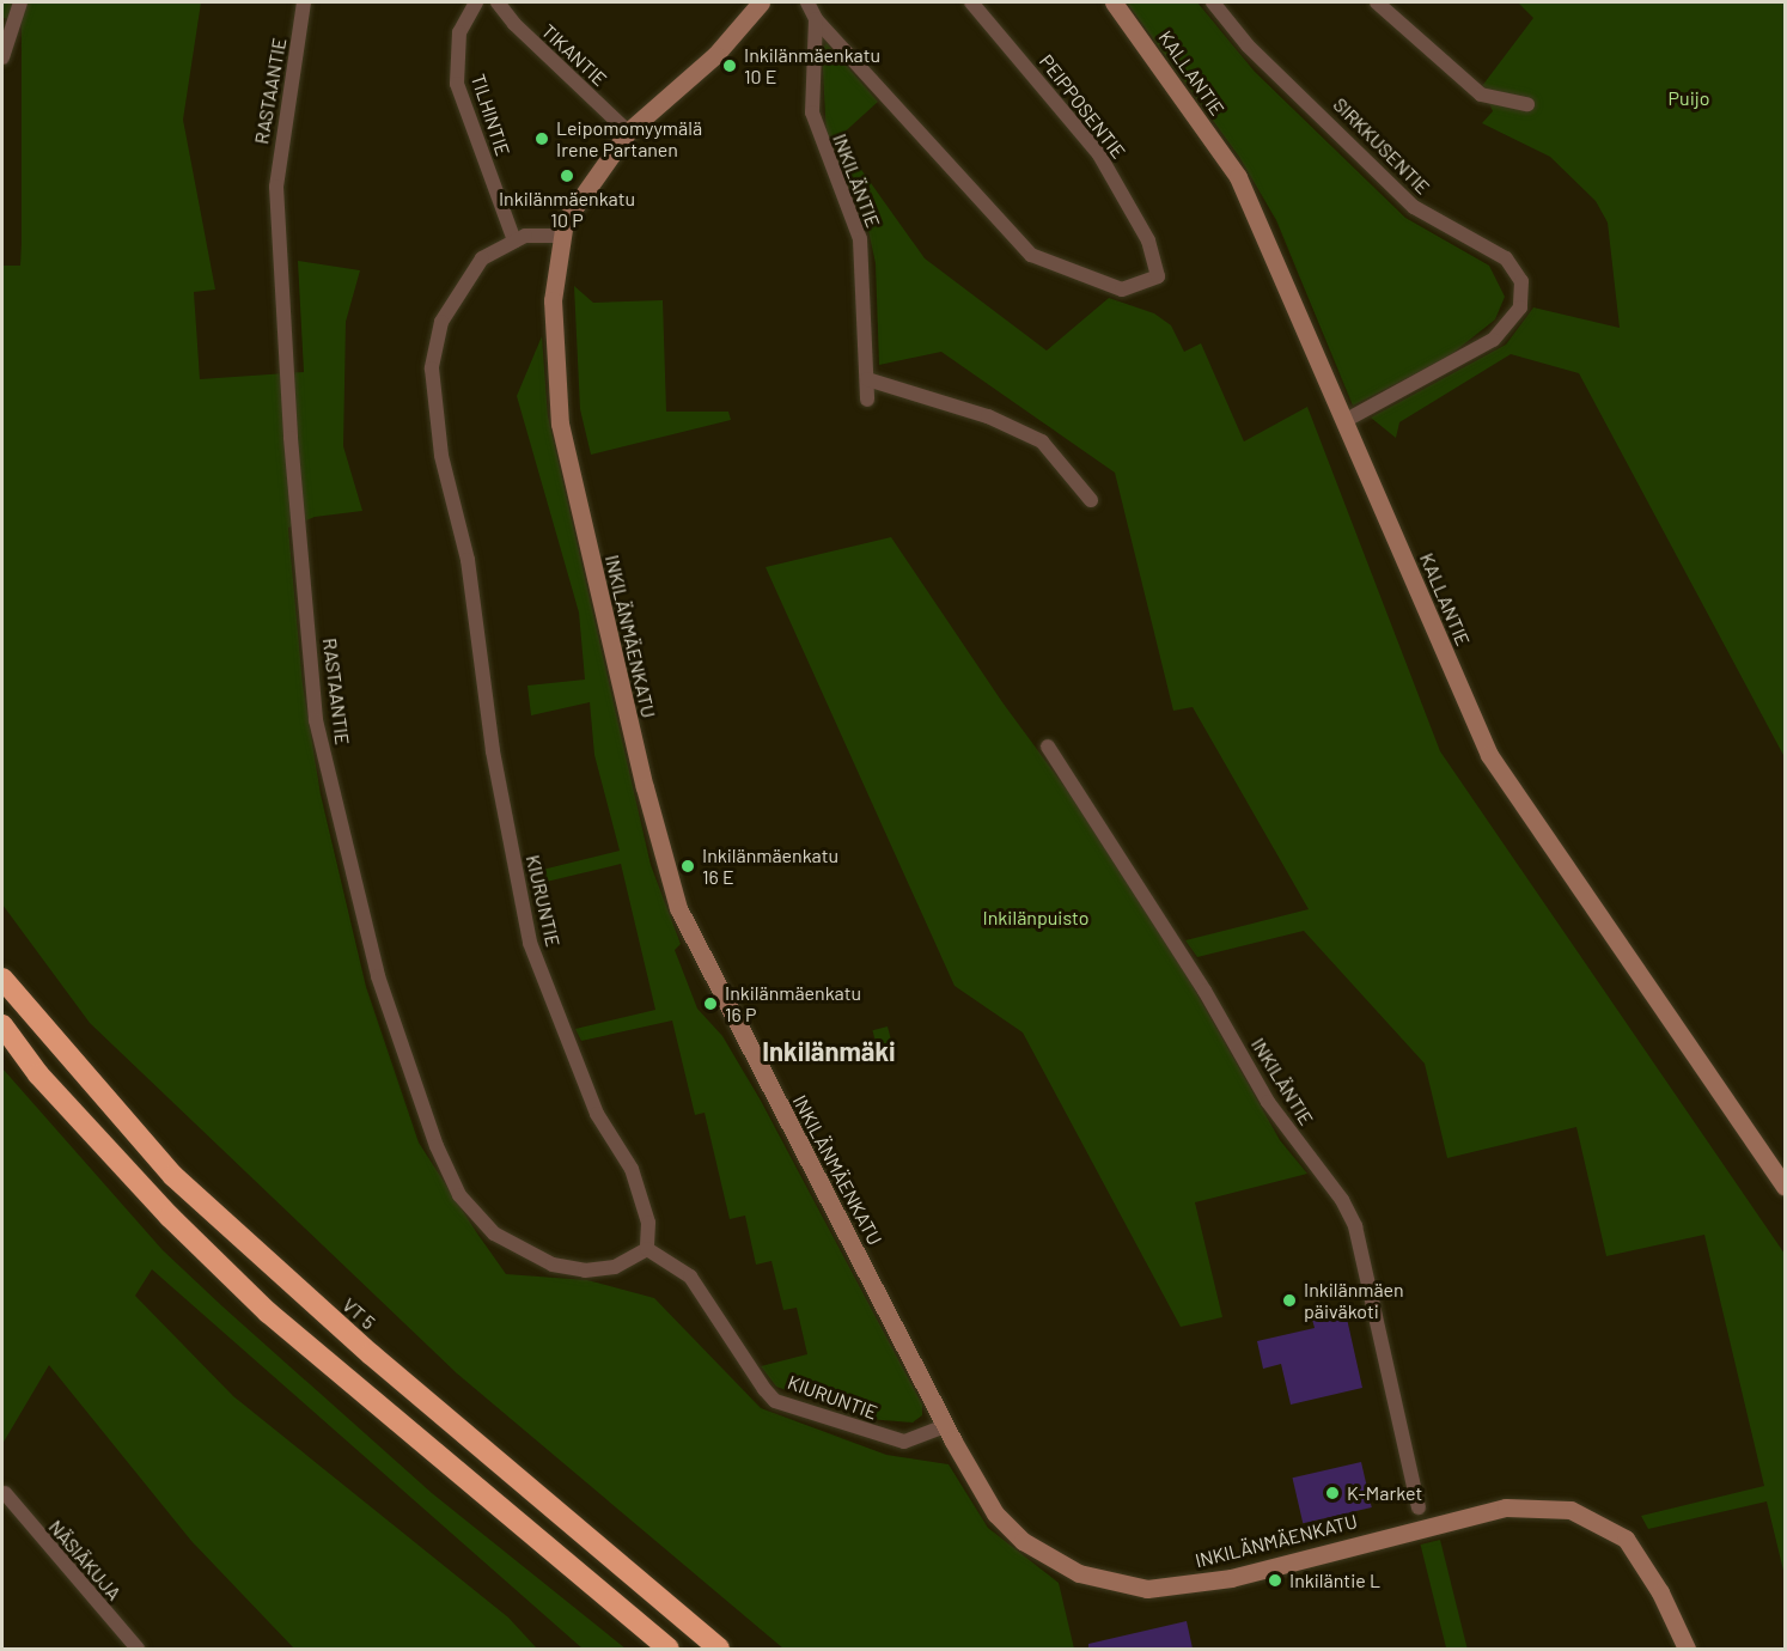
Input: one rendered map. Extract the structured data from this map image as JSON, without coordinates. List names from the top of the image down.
{
  "streets": {
    "highway": ["VT 5"],
    "street": [
      "TIKANTIE",
      "KALLANTIE",
      "RASTAANTIE",
      "PEIPPOSENTIE",
      "TILHINTIE",
      "SIRKKUSENTIE",
      "INKILÄNTIE",
      "INKILÄNMÄENKATU",
      "KIURUNTIE",
      "NÄSIÄKUJA"
    ]
  },
  "crossings": [
    ["TIKANTIE", "INKILÄNMÄENKATU"],
    ["KALLANTIE", "SIRKKUSENTIE"],
    ["RASTAANTIE", "KIURUNTIE"],
    ["PEIPPOSENTIE", "INKILÄNTIE"],
    ["TILHINTIE", "KIURUNTIE"],
    ["INKILÄNMÄENKATU", "KIURUNTIE"]
  ],
  "districts": ["Inkilänmäki"],
  "parks": ["Puijo", "Inkilänpuisto"],
  "places": [
    "Inkilänmäenkatu 10 E",
    "Leipomomyymälä Irene Partanen",
    "Inkilänmäenkatu 10 P",
    "Inkilänmäenkatu 16 E",
    "Inkilänmäenkatu 16 P",
    "Inkilänmäen päiväkoti",
    "K-Market",
    "Inkiläntie L"
  ]
}
